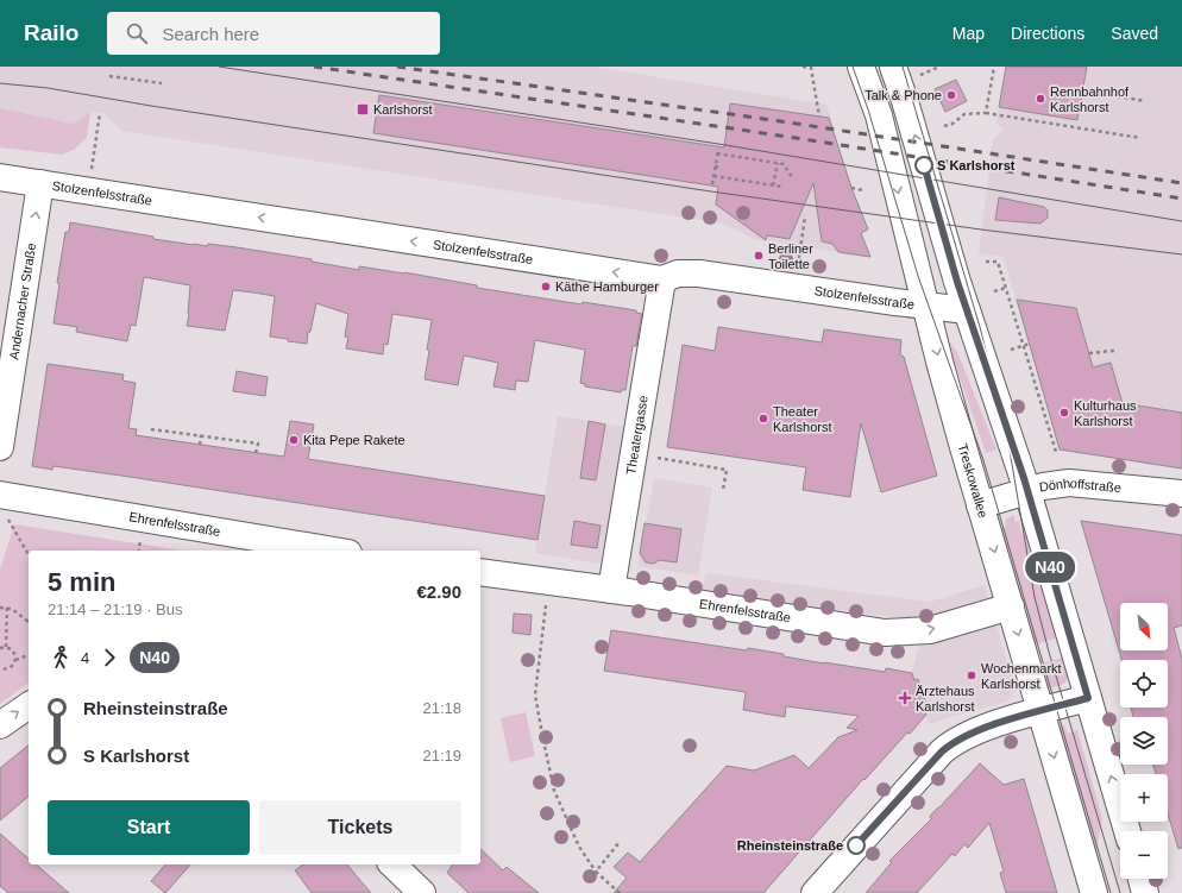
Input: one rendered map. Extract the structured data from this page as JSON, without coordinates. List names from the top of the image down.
{
  "streets": {
    "street": [
      "Stolzenfelsstraße",
      "Andernacher Straße",
      "Theatergasse",
      "Treskowallee",
      "Dönhoffstraße",
      "Ehrenfelsstraße"
    ]
  },
  "crossings": [
    ["Stolzenfelsstraße", "Andernacher Straße"],
    ["Stolzenfelsstraße", "Theatergasse"],
    ["Stolzenfelsstraße", "Treskowallee"],
    ["Theatergasse", "Ehrenfelsstraße"],
    ["Treskowallee", "Dönhoffstraße"],
    ["Treskowallee", "Ehrenfelsstraße"]
  ],
  "one_way": ["Stolzenfelsstraße", "Andernacher Straße", "Ehrenfelsstraße"],
  "places": {
    "other": [
      "Talk & Phone",
      "Rennbahnhof Karlshorst",
      "S Karlshorst",
      "Berliner Toilette",
      "Käthe Hamburger",
      "Kulturhaus Karlshorst",
      "Theater Karlshorst",
      "Kita Pepe Rakete",
      "Wochenmarkt Karlshorst",
      "Rheinsteinstraße"
    ],
    "transit": ["Karlshorst"],
    "health": ["Ärztehaus Karlshorst"]
  },
  "lines": ["bus line N40"],
  "north": "bottom right",
  "page": {
    "header": "Railo",
    "search": "Search here",
    "nav": ["Map", "Directions", "Saved"],
    "on_map": "N40",
    "heading": ["5 min", "21:14 – 21:19 · Bus", "€2.90"],
    "map_buttons": ["+", "−"],
    "legs": ["4", "N40"],
    "list": [
      {
        "name": "Rheinsteinstraße",
        "value": "21:18"
      },
      {
        "name": "S Karlshorst",
        "value": "21:19"
      }
    ],
    "buttons": ["Start", "Tickets"]
  }
}
